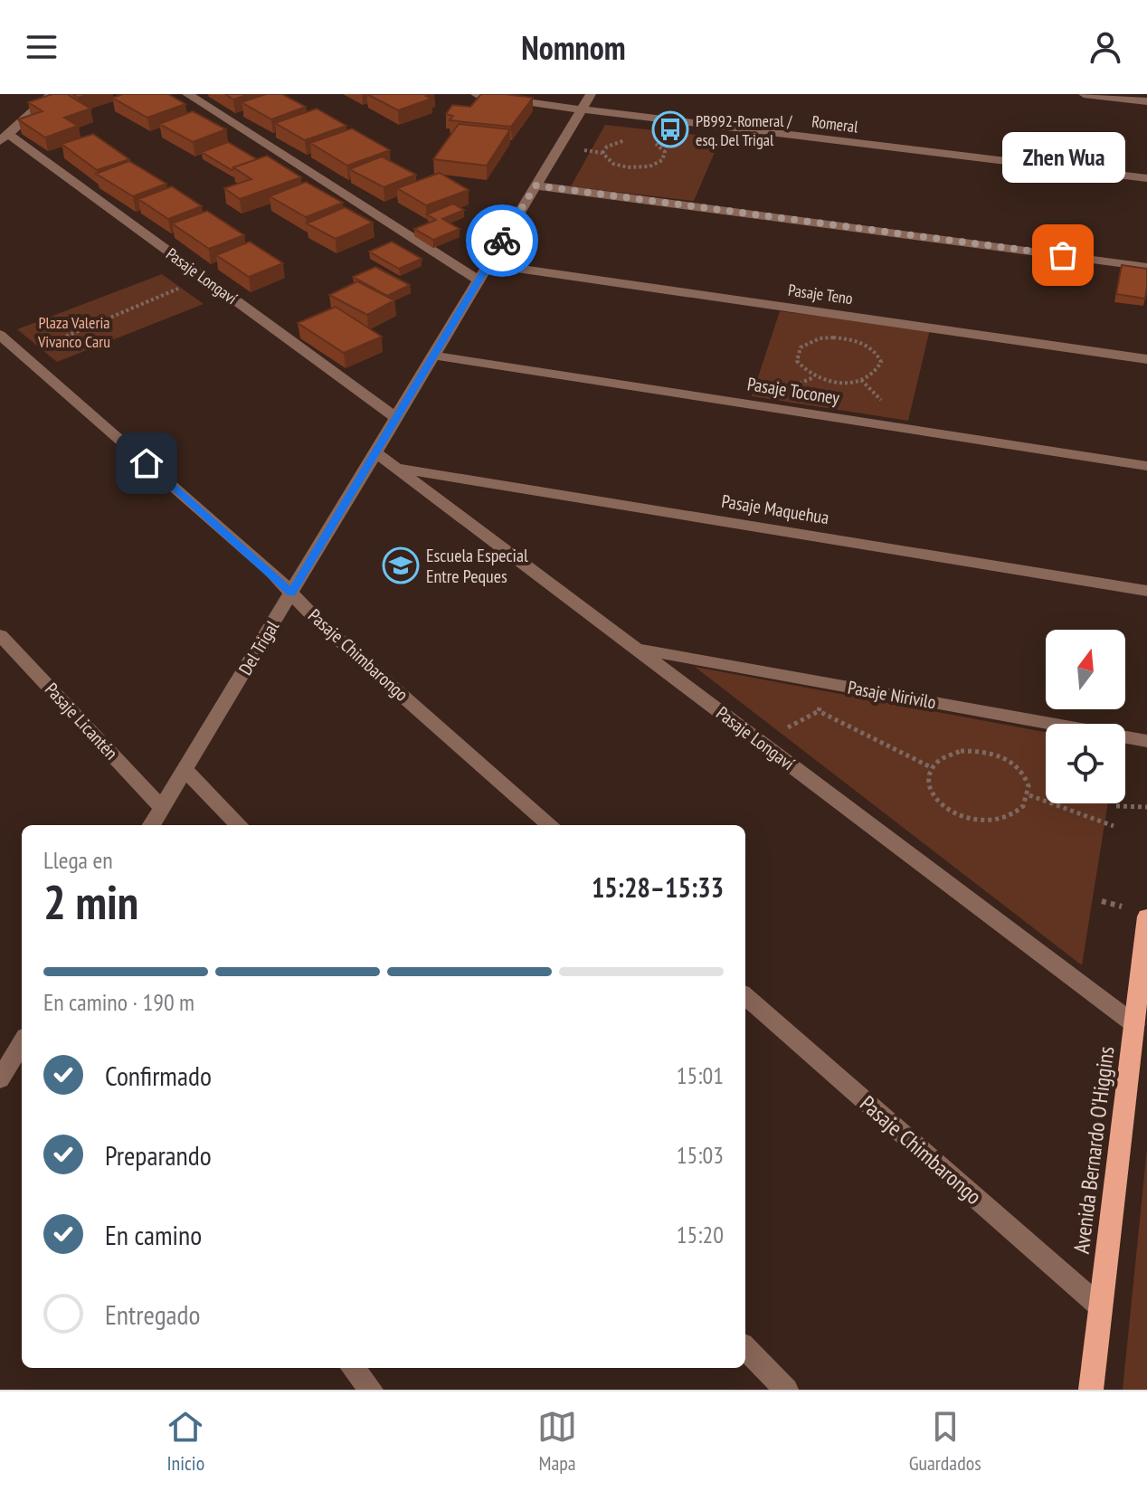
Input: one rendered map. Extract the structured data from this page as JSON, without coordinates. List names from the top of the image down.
{
  "streets": {
    "main road": ["Avenida Bernardo O'Higgins"],
    "street": [
      "Romeral",
      "Pasaje Longaví",
      "Pasaje Teno",
      "Pasaje Toconey",
      "Pasaje Maquehua",
      "Del Trigal",
      "Pasaje Chimbarongo",
      "Pasaje Nirivilo",
      "Pasaje Licantén"
    ]
  },
  "crossings": [
    ["Romeral", "Del Trigal"],
    ["Pasaje Longaví", "Pasaje Maquehua"],
    ["Pasaje Longaví", "Del Trigal"],
    ["Pasaje Longaví", "Pasaje Nirivilo"],
    ["Pasaje Longaví", "Avenida Bernardo O'Higgins"],
    ["Pasaje Teno", "Del Trigal"],
    ["Pasaje Toconey", "Del Trigal"],
    ["Del Trigal", "Pasaje Chimbarongo"],
    ["Del Trigal", "Pasaje Licantén"],
    ["Pasaje Chimbarongo", "Avenida Bernardo O'Higgins"]
  ],
  "parks": ["Plaza Valeria Vivanco Caru"],
  "places": {
    "bus stop": ["PB992-Romeral / esq. Del Trigal"],
    "other": ["Zhen Wua"],
    "school or university": ["Escuela Especial Entre Peques"]
  },
  "north": "top",
  "page": {
    "header": "Nomnom",
    "bubble": "Zhen Wua",
    "heading": ["2 min", "Llega en", "15:28–15:33"],
    "bar": "En camino · 190 m",
    "list": [
      ["Confirmado", "15:01"],
      ["Preparando", "15:03"],
      ["En camino", "15:20"],
      "Entregado"
    ],
    "tabs": ["Inicio", "Mapa", "Guardados"]
  }
}
